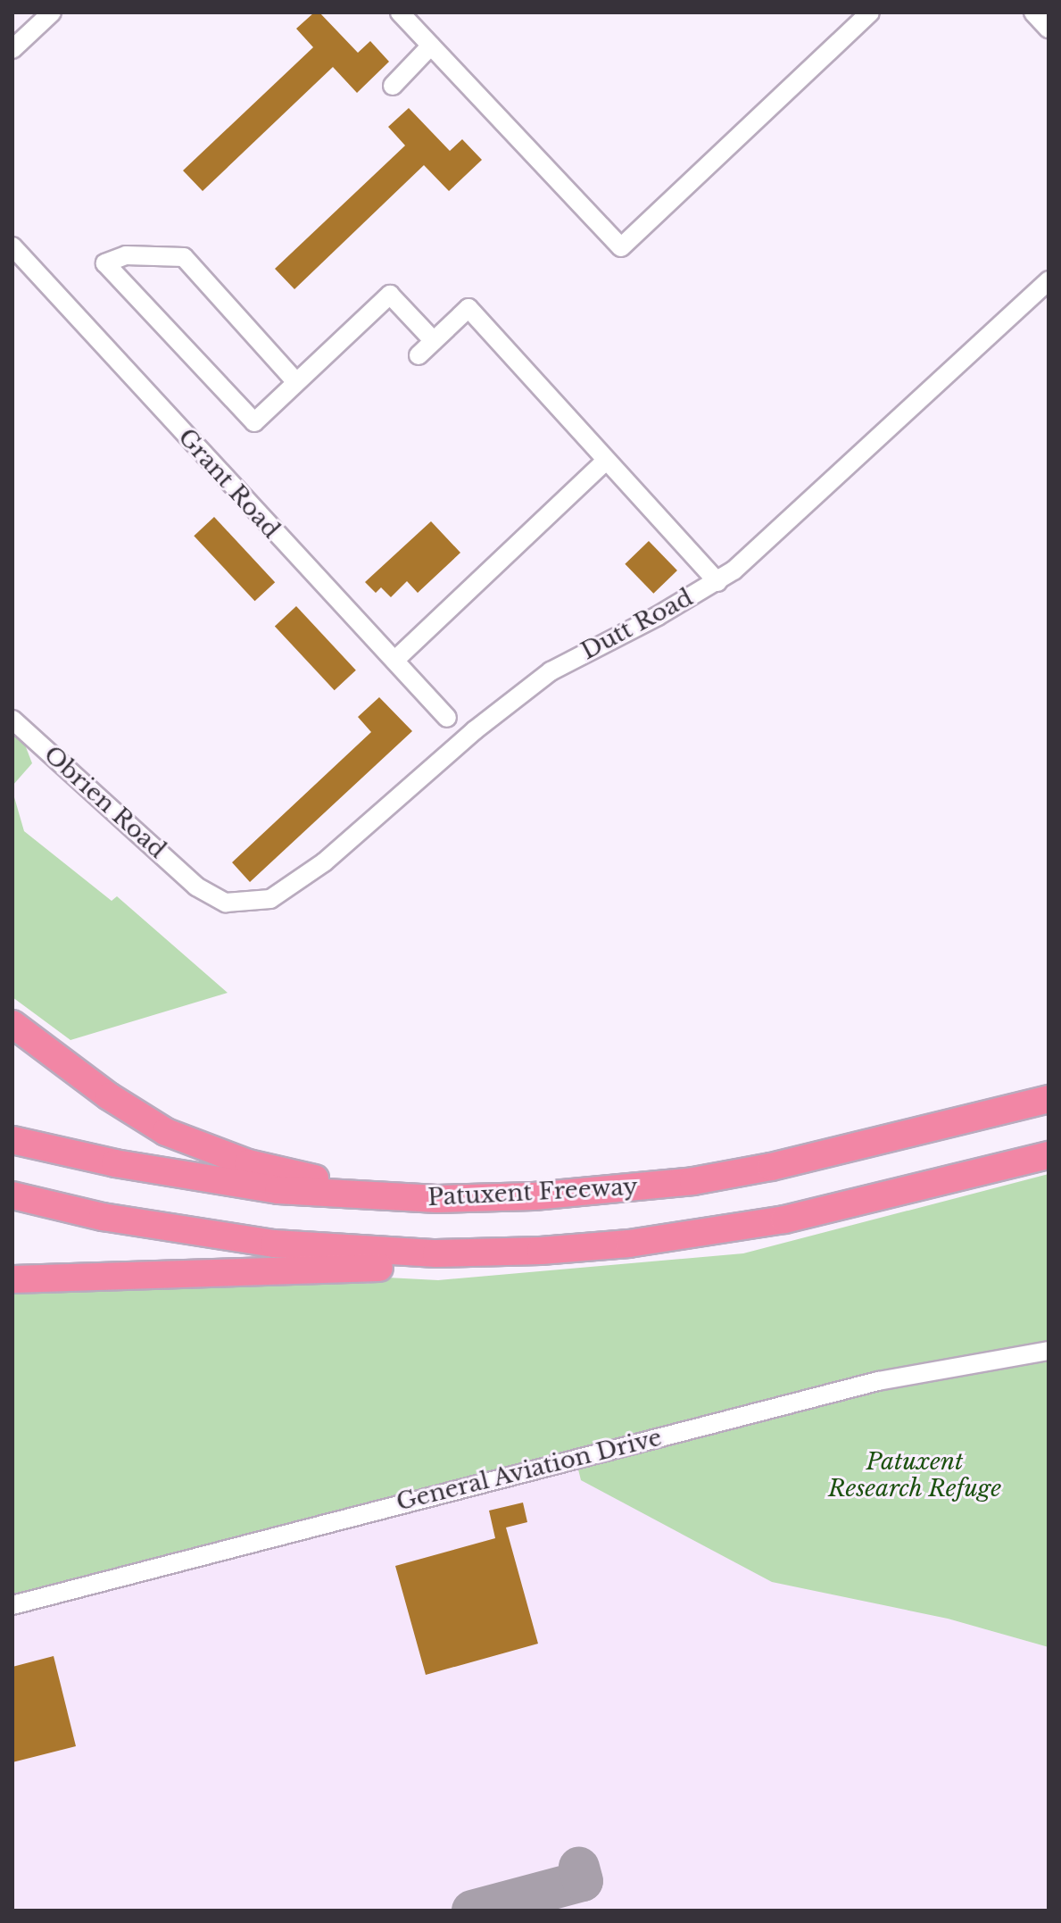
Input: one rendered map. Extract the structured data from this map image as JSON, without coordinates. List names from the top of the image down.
{
  "streets": {
    "highway": ["Patuxent Freeway"],
    "street": [
      "Grant Road",
      "Dutt Road",
      "Obrien Road",
      "General Aviation Drive"
    ]
  },
  "crossings": [
    ["Dutt Road", "Obrien Road"]
  ],
  "parks": ["Patuxent Research Refuge"]
}
